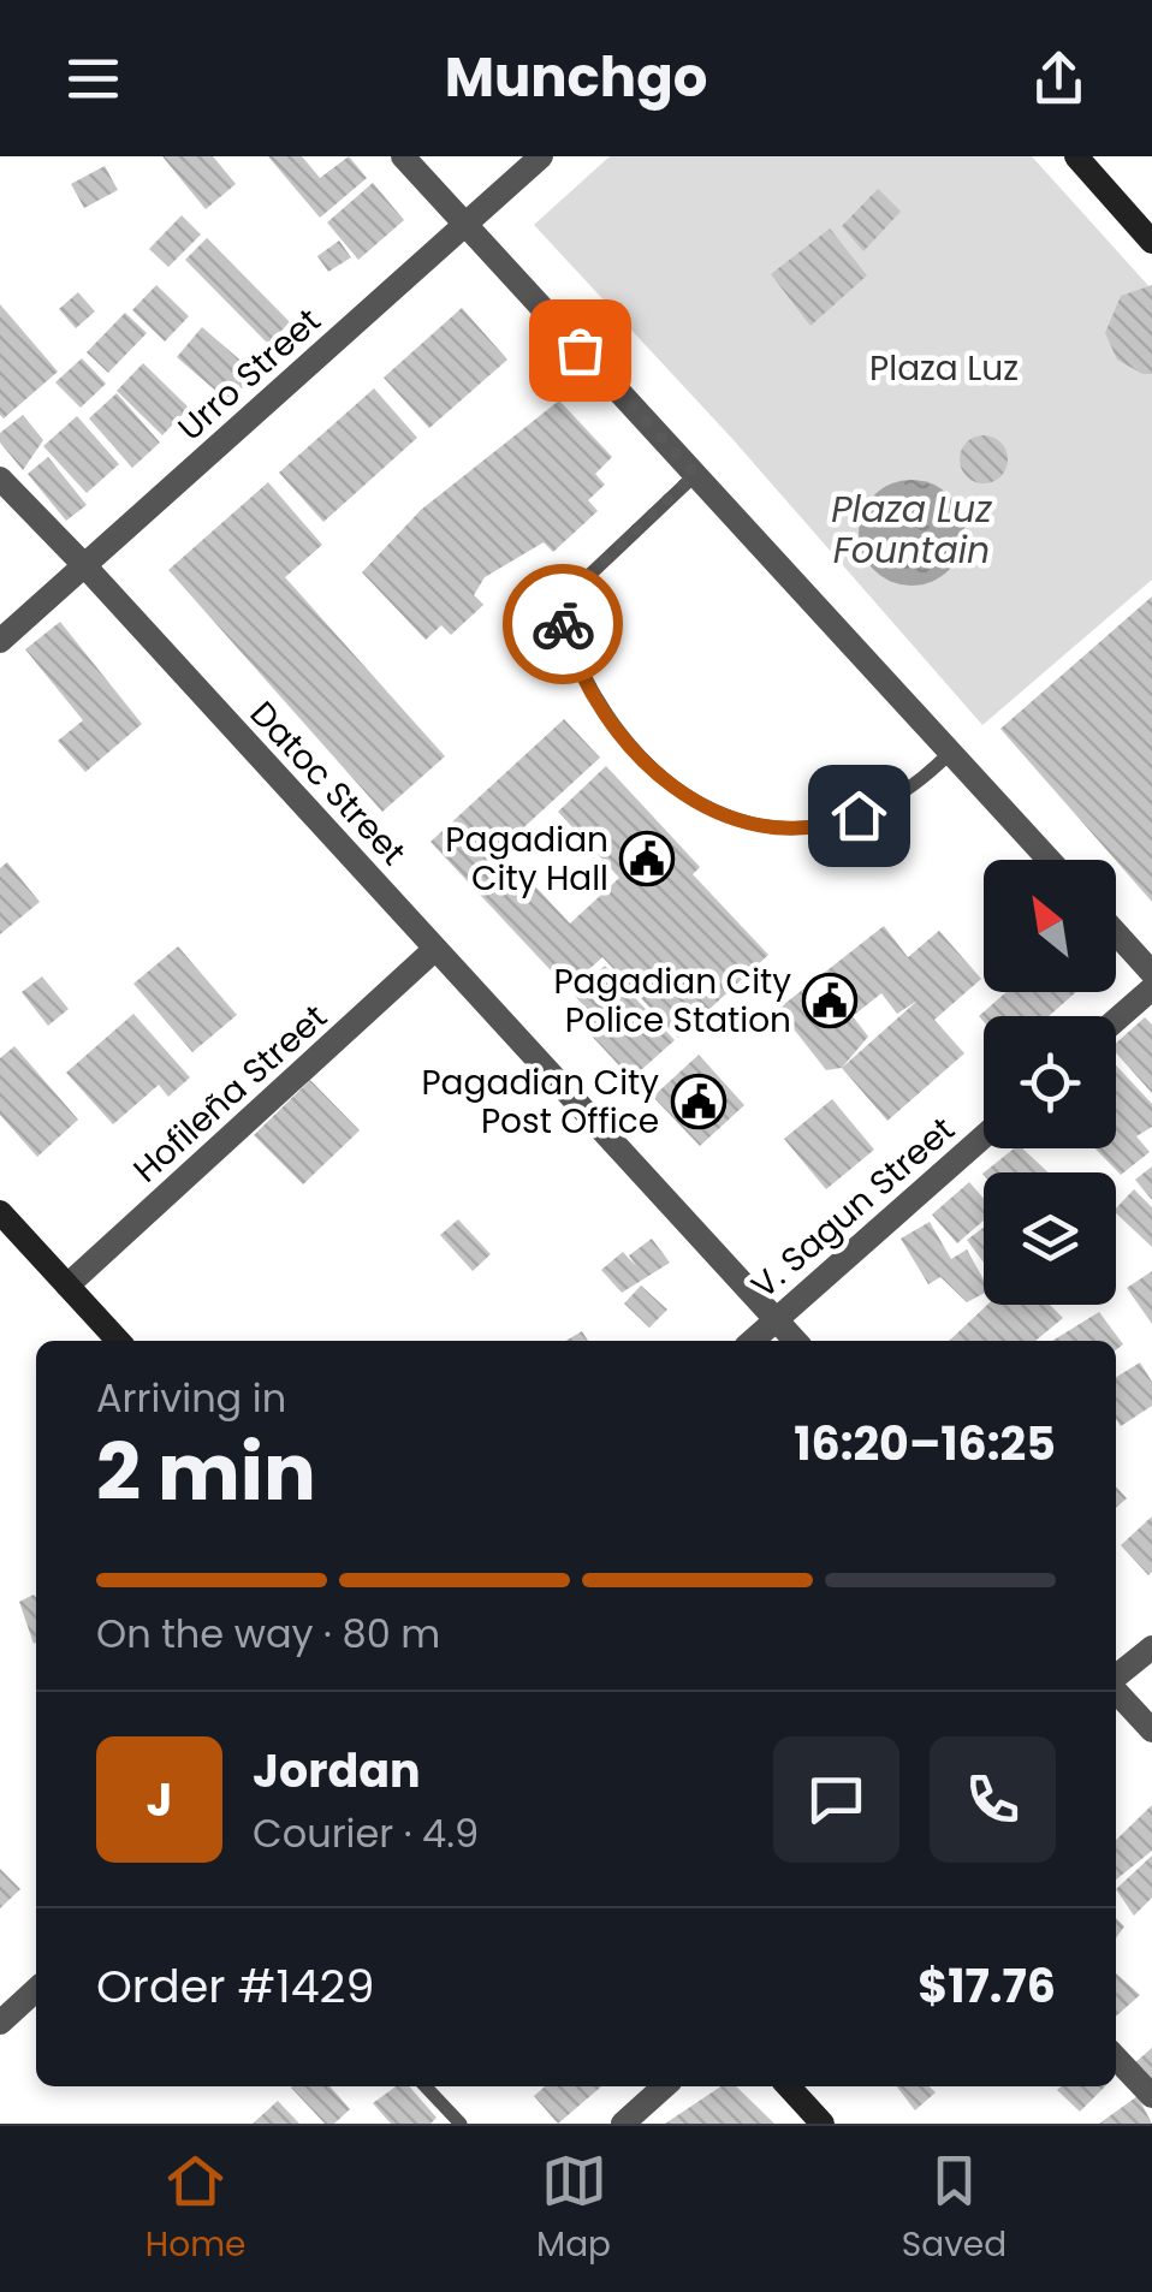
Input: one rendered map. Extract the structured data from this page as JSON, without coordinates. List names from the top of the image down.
{
  "streets": {
    "street": [
      "Urro Street",
      "Datoc Street",
      "Hofileña Street",
      "V. Sagun Street"
    ]
  },
  "crossings": [
    ["Urro Street", "Datoc Street"],
    ["Datoc Street", "Hofileña Street"],
    ["Datoc Street", "V. Sagun Street"]
  ],
  "water": ["Plaza Luz Fountain"],
  "parks": ["Plaza Luz"],
  "places": {
    "public building": ["Pagadian City Hall", "Pagadian City Police Station", "Pagadian City Post Office"]
  },
  "north": "top left",
  "page": {
    "header": "Munchgo",
    "heading": ["2 min", "Arriving in", "16:20–16:25"],
    "panel": [
      "Jordan",
      "Courier · 4.9",
      "Order #1429",
      "$17.76"
    ],
    "bar": "On the way · 80 m",
    "round": "J",
    "tabs": ["Home", "Map", "Saved"]
  }
}
